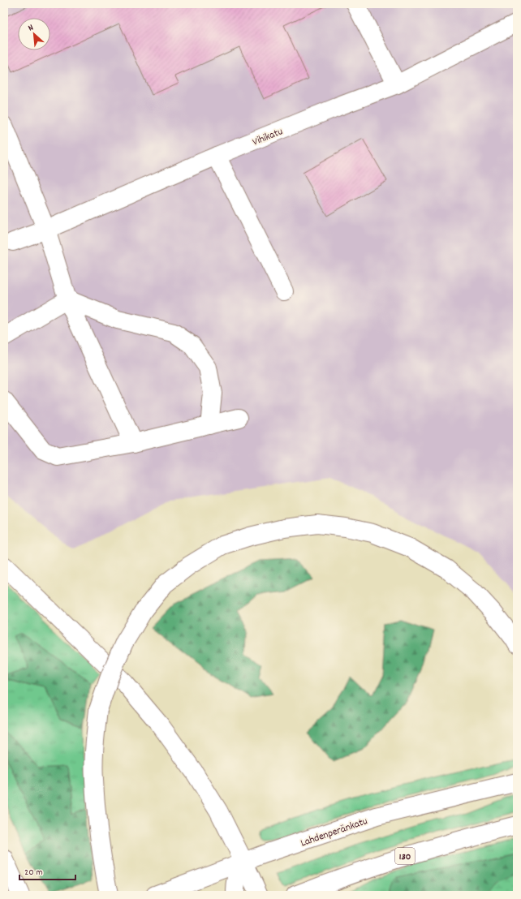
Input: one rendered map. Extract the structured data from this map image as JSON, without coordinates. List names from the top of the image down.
{
  "streets": {
    "main road": ["Vihikatu", "Lahdenperänkatu", "130"]
  },
  "scale_bar": "20 m",
  "north": "top left"
}
